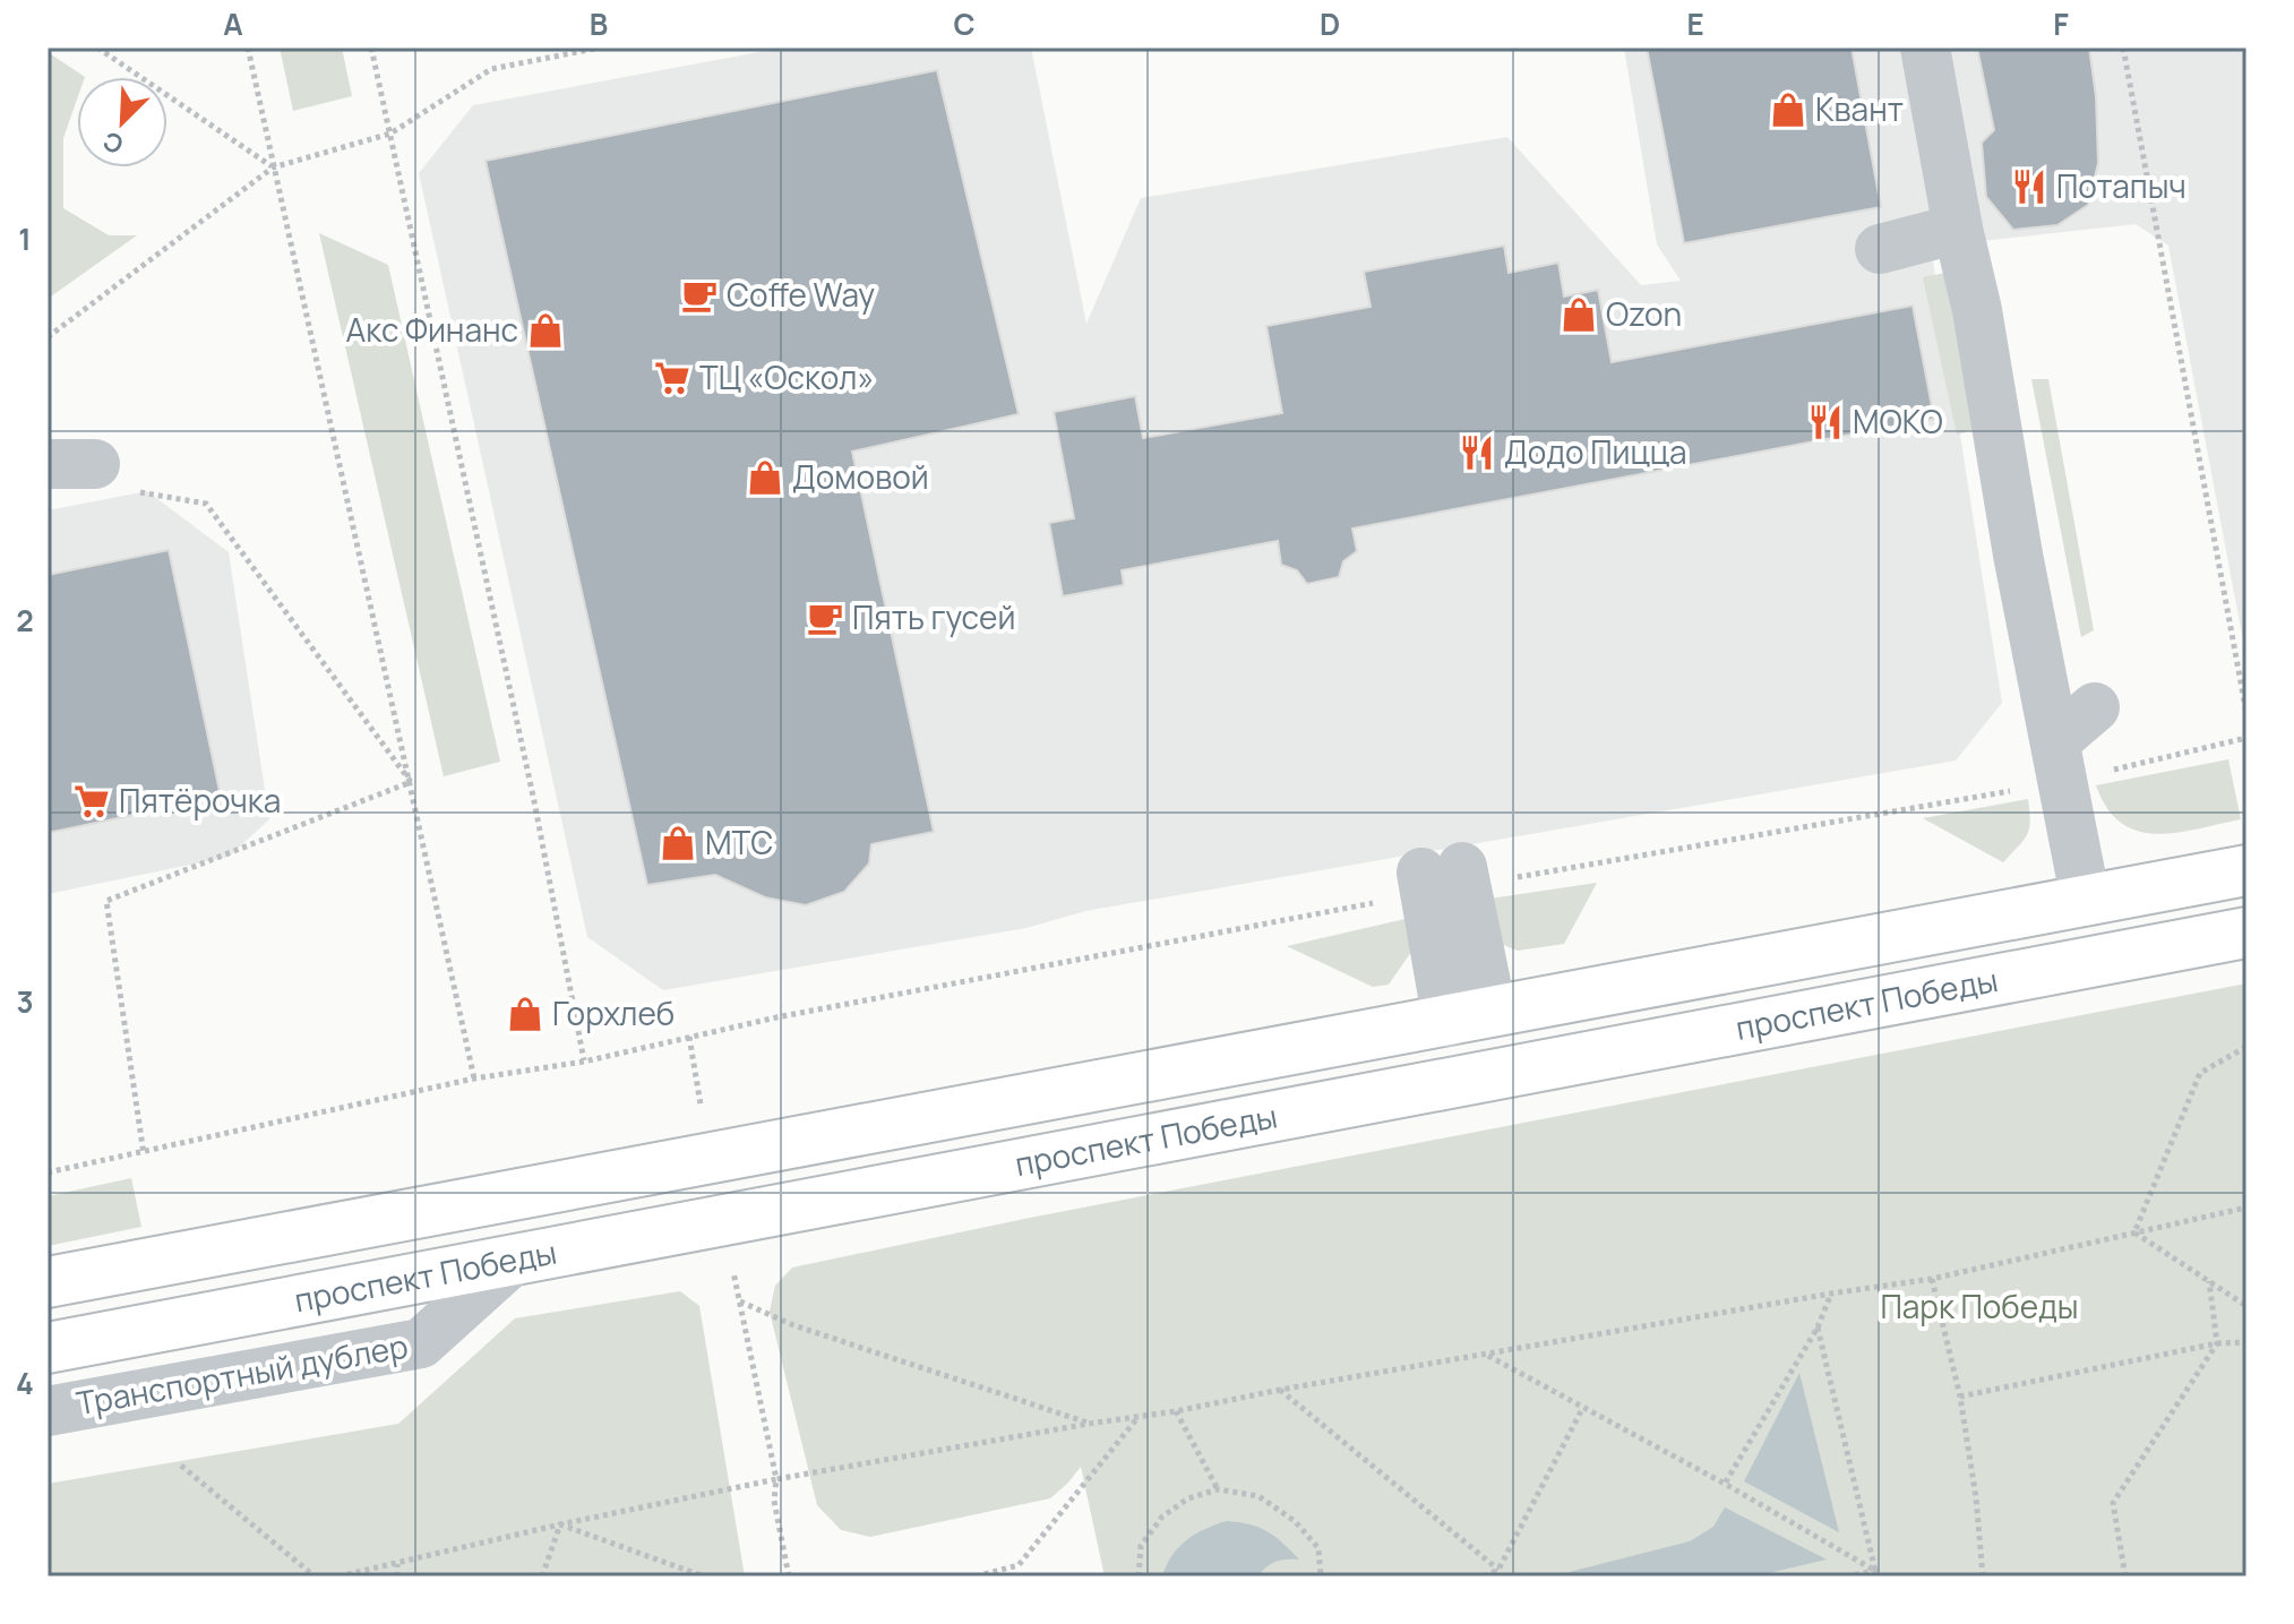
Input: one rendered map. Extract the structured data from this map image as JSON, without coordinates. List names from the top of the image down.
{
  "streets": {
    "main road": ["проспект Победы"],
    "lane": ["Транспортный дублер"]
  },
  "crossings": [
    ["проспект Победы", "Транспортный дублер"]
  ],
  "parks": ["Парк Победы"],
  "places": {
    "shop": [
      "Квант",
      "Ozon",
      "Акс Финанс",
      "Домовой",
      "МТС",
      "Горхлеб"
    ],
    "restaurant": ["Потапыч", "МОКО", "Додо Пицца"],
    "cafe": ["Coffe Way", "Пять гусей"],
    "supermarket": ["ТЦ «Оскол»", "Пятёрочка"]
  },
  "north": "bottom left",
  "grid": {
    "columns": [
      "A",
      "B",
      "C",
      "D",
      "E",
      "F"
    ],
    "rows": [
      "1",
      "2",
      "3",
      "4"
    ]
  }
}
